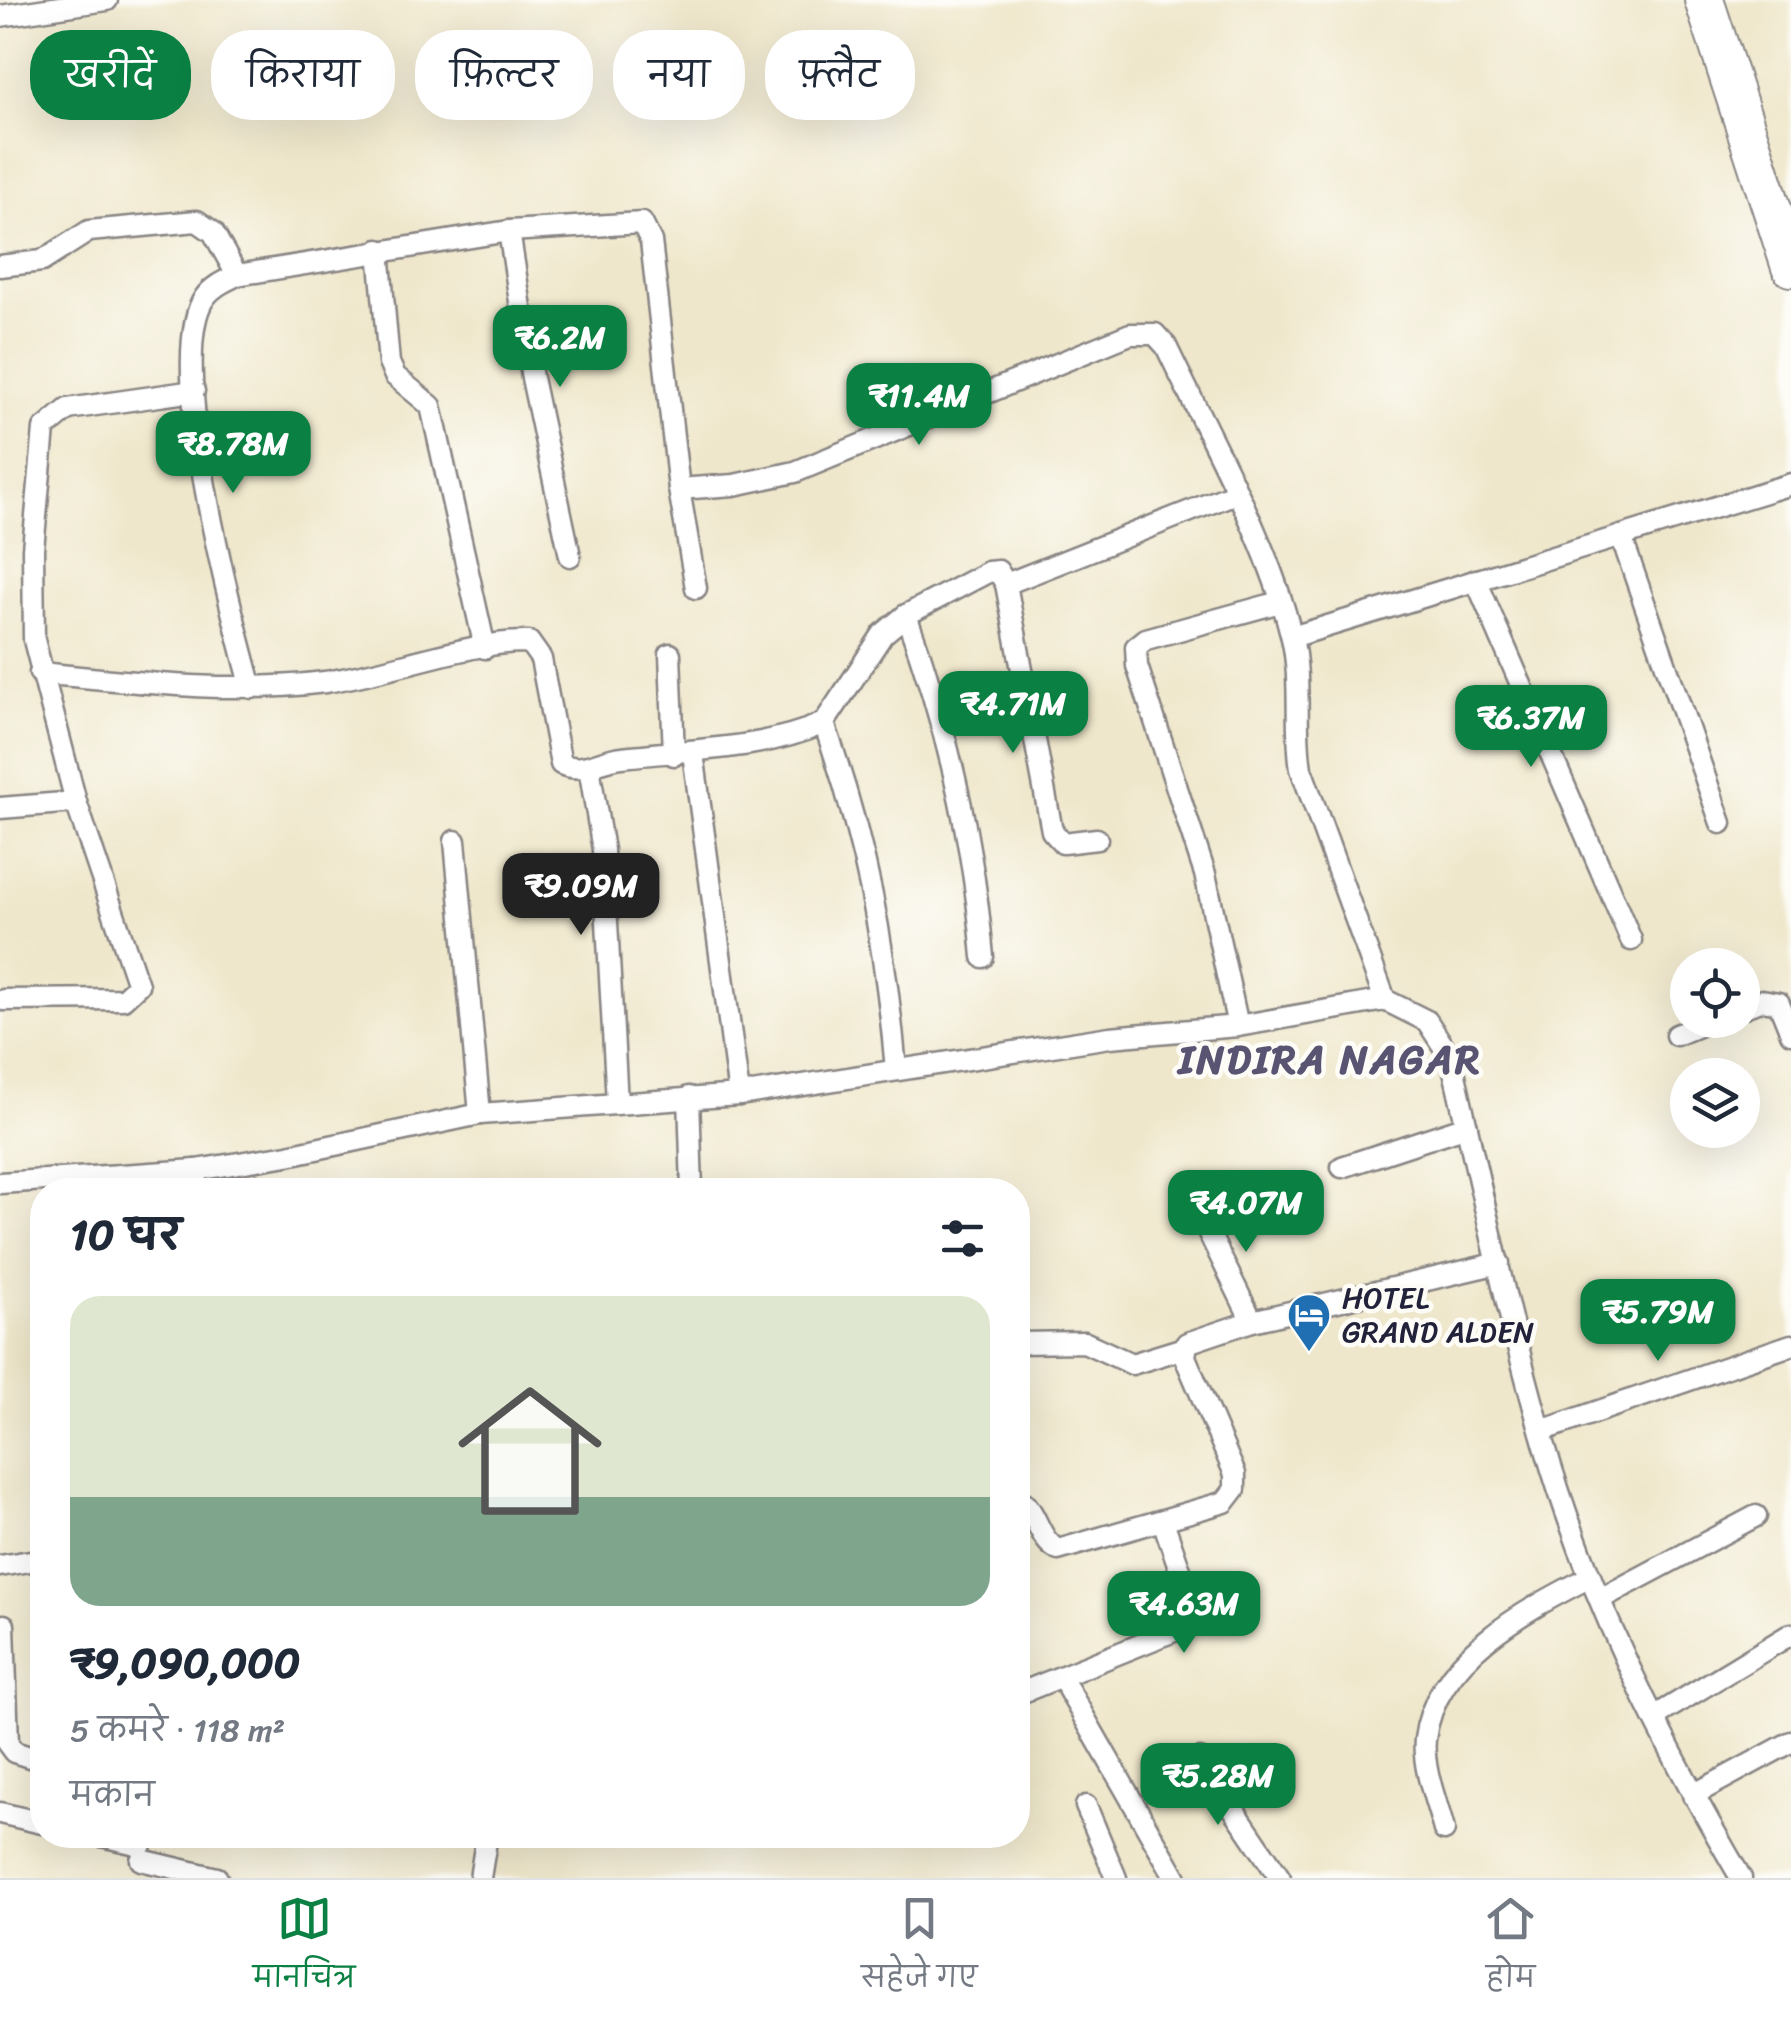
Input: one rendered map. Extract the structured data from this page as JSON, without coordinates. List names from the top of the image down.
{
  "districts": ["INDIRA NAGAR"],
  "places": {
    "hotel": ["HOTEL GRAND ALDEN"]
  },
  "page": {
    "chip": [
      "खरीदें",
      "किराया",
      "फ़िल्टर",
      "नया",
      "फ़्लैट"
    ],
    "price": [
      "₹6.2M",
      "₹11.4M",
      "₹8.78M",
      "₹4.71M",
      "₹6.37M",
      "₹9.09M",
      "₹4.07M",
      "₹5.79M",
      "₹4.63M",
      "₹5.28M"
    ],
    "heading": "10 घर",
    "list": [
      {
        "name": "₹9,090,000",
        "note": "5 कमरे · 118 m² · मकान"
      }
    ],
    "tabs": ["मानचित्र", "सहेजे गए", "होम"]
  }
}
